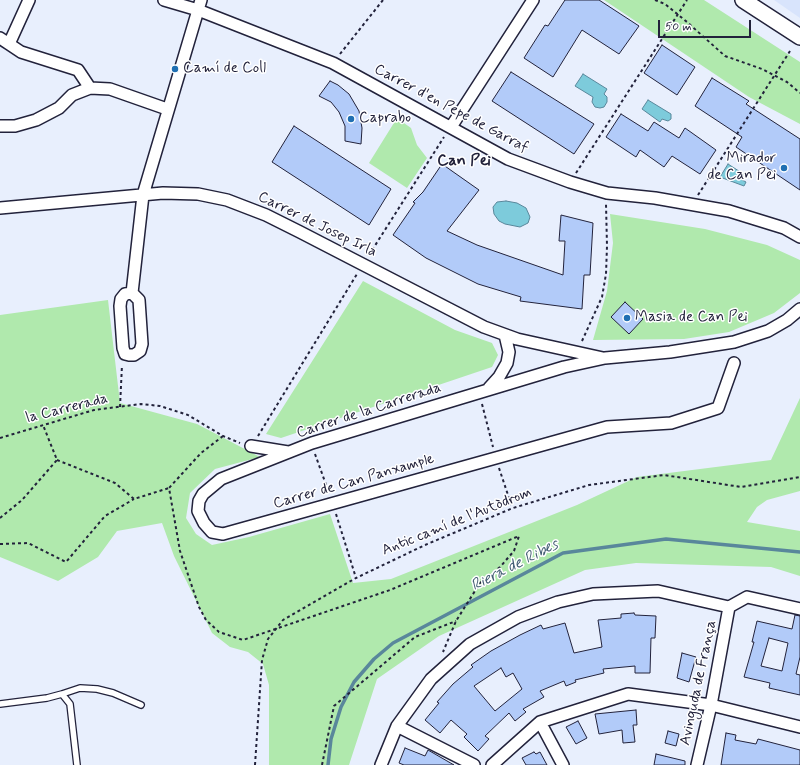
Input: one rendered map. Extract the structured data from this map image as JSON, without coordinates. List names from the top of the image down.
{
  "streets": {
    "street": [
      "Carrer d'en Pepe de Garraf",
      "Carrer de Josep Irla",
      "Carrer de la Carrerada",
      "Carrer de Can Panxample",
      "Avinguda de França"
    ],
    "path": ["la Carrerada", "Antic camí de l'Autòdrom"]
  },
  "crossings": [
    ["Carrer de Josep Irla", "Carrer de la Carrerada"],
    ["Carrer de la Carrerada", "Carrer de Can Panxample"]
  ],
  "districts": ["Can Pei"],
  "water": ["Riera de Ribes"],
  "places": [
    "Camí de Coll",
    "Caprabo",
    "Mirador de Can Pei",
    "Masia de Can Pei"
  ],
  "scale_bar": "50 m"
}
